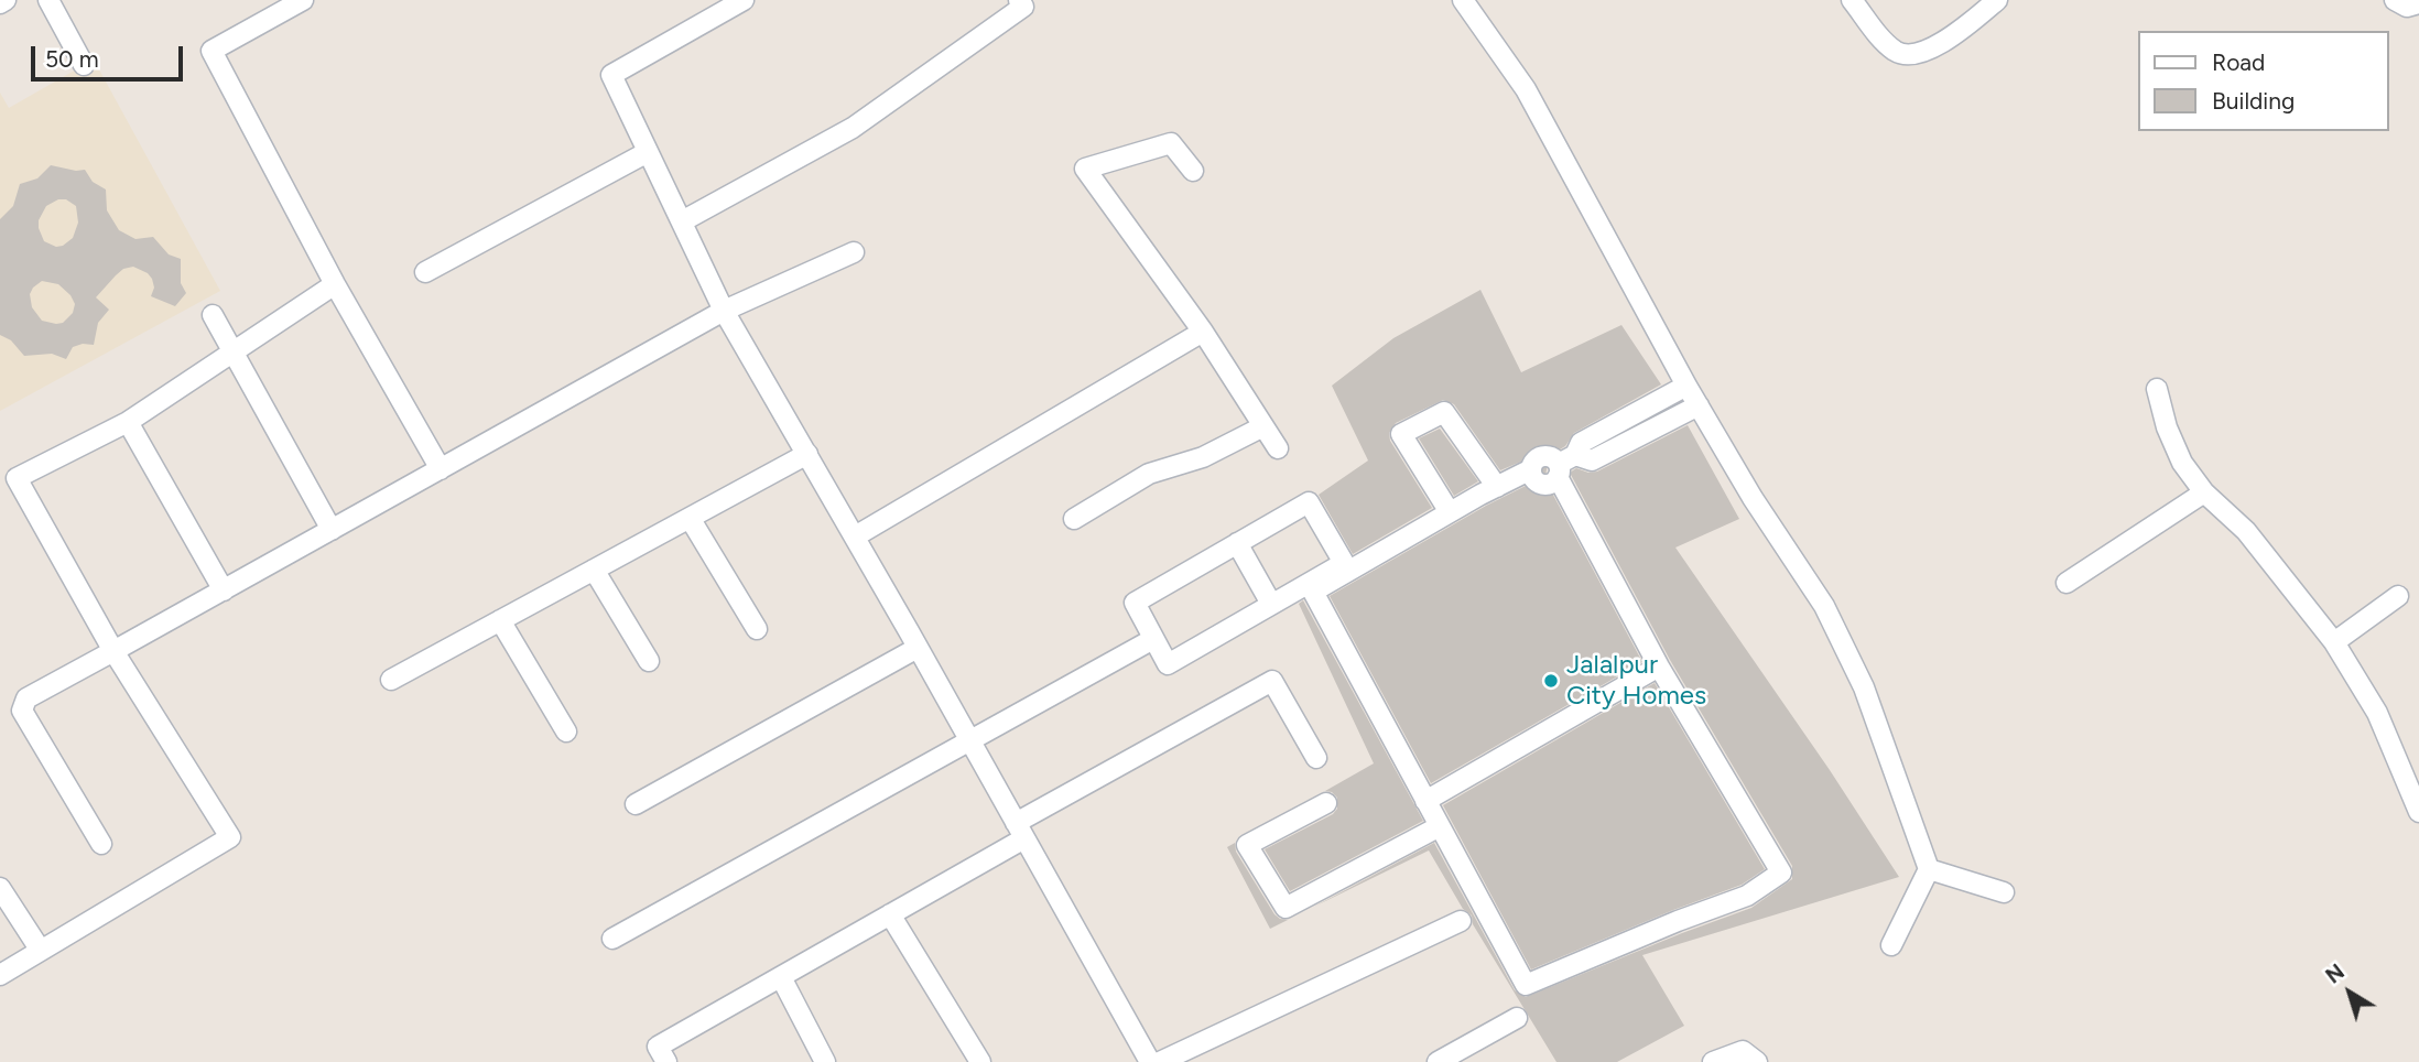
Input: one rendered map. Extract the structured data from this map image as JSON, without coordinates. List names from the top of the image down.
{
  "places": ["Jalalpur City Homes"],
  "legend": ["Road", "Building"],
  "scale_bar": "50 m",
  "north": "top left"
}
